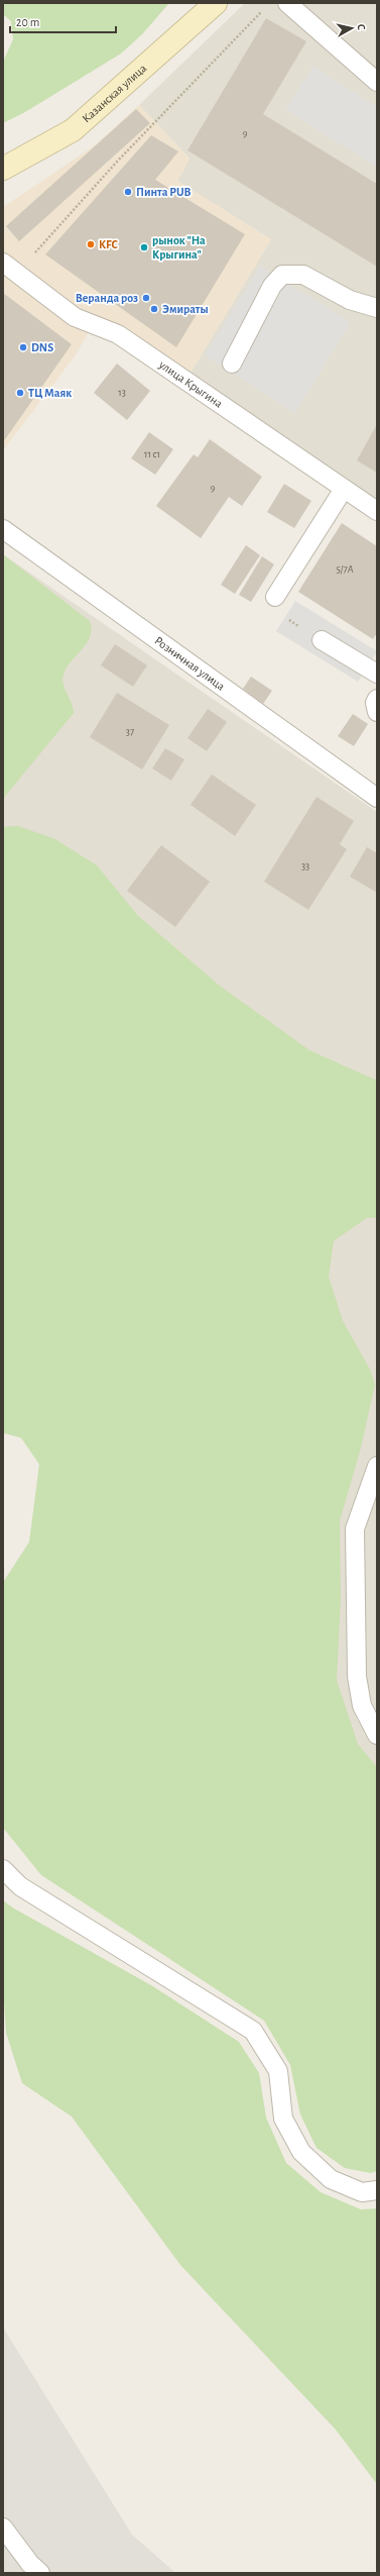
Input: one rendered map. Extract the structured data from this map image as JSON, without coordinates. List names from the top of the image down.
{
  "streets": {
    "main road": ["Казанская улица"],
    "lane": ["улица Крыгина", "Розничная улица"]
  },
  "places": [
    "Пинта PUB",
    "KFC",
    "рынок \"На Крыгина\"",
    "Веранда роз",
    "Эмираты",
    "DNS",
    "ТЦ Маяк"
  ],
  "house_numbers": [
    "9",
    "13",
    "11 с1",
    "9",
    "5/7А",
    "37",
    "33"
  ],
  "scale_bar": "20 m",
  "north": "right"
}
